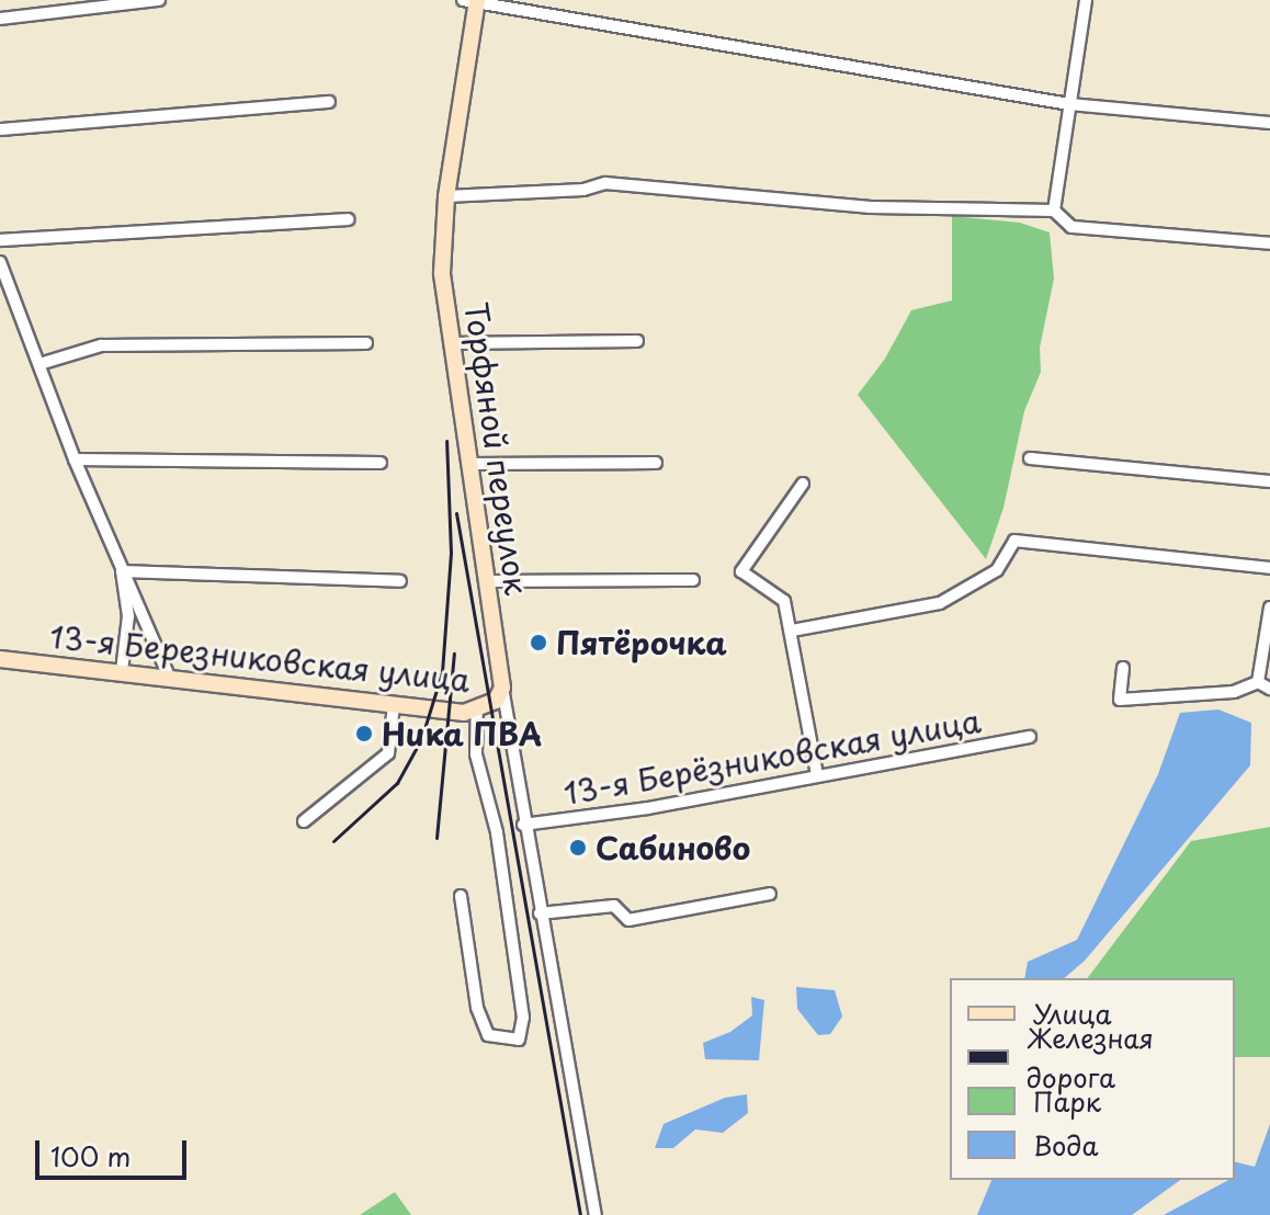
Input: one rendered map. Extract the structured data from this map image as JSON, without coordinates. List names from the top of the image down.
{
  "streets": {
    "street": ["Торфяной переулок", "13-я Березниковская улица", "13-я Берёзниковская улица"]
  },
  "crossings": [
    ["Торфяной переулок", "13-я Березниковская улица"],
    ["Торфяной переулок", "13-я Берёзниковская улица"]
  ],
  "places": ["Пятёрочка", "Ника ПВА", "Сабиново"],
  "legend": [
    "Улица",
    "Железная дорога",
    "Парк",
    "Вода"
  ],
  "scale_bar": "100 m"
}
